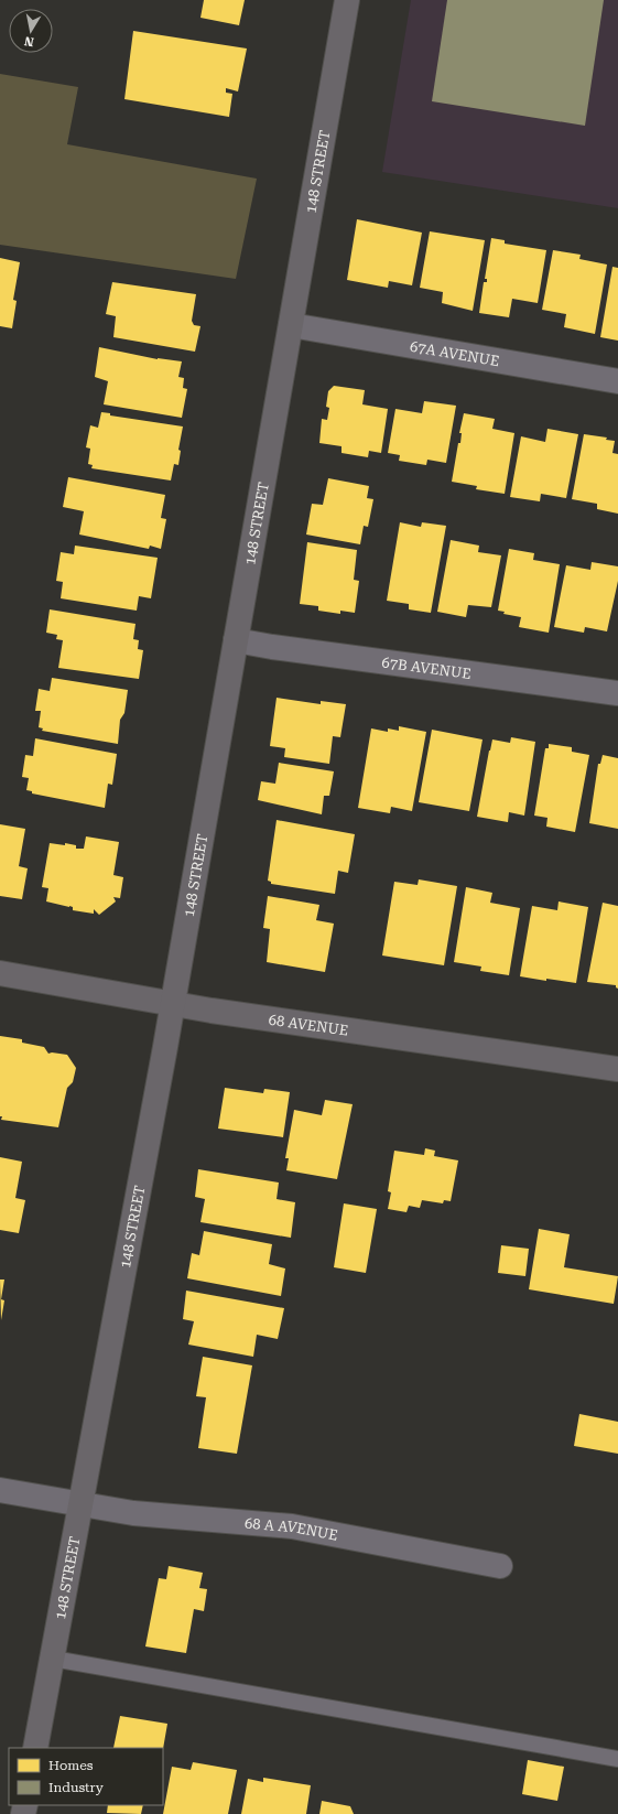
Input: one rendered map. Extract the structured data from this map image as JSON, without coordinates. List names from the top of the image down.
{
  "streets": {
    "street": [
      "148 STREET",
      "67A AVENUE",
      "67B AVENUE",
      "68 AVENUE",
      "68 A AVENUE"
    ]
  },
  "crossings": [
    ["148 STREET", "67A AVENUE"],
    ["148 STREET", "67B AVENUE"],
    ["148 STREET", "68 AVENUE"],
    ["148 STREET", "68 A AVENUE"]
  ],
  "legend": ["Homes", "Industry"],
  "north": "bottom"
}
